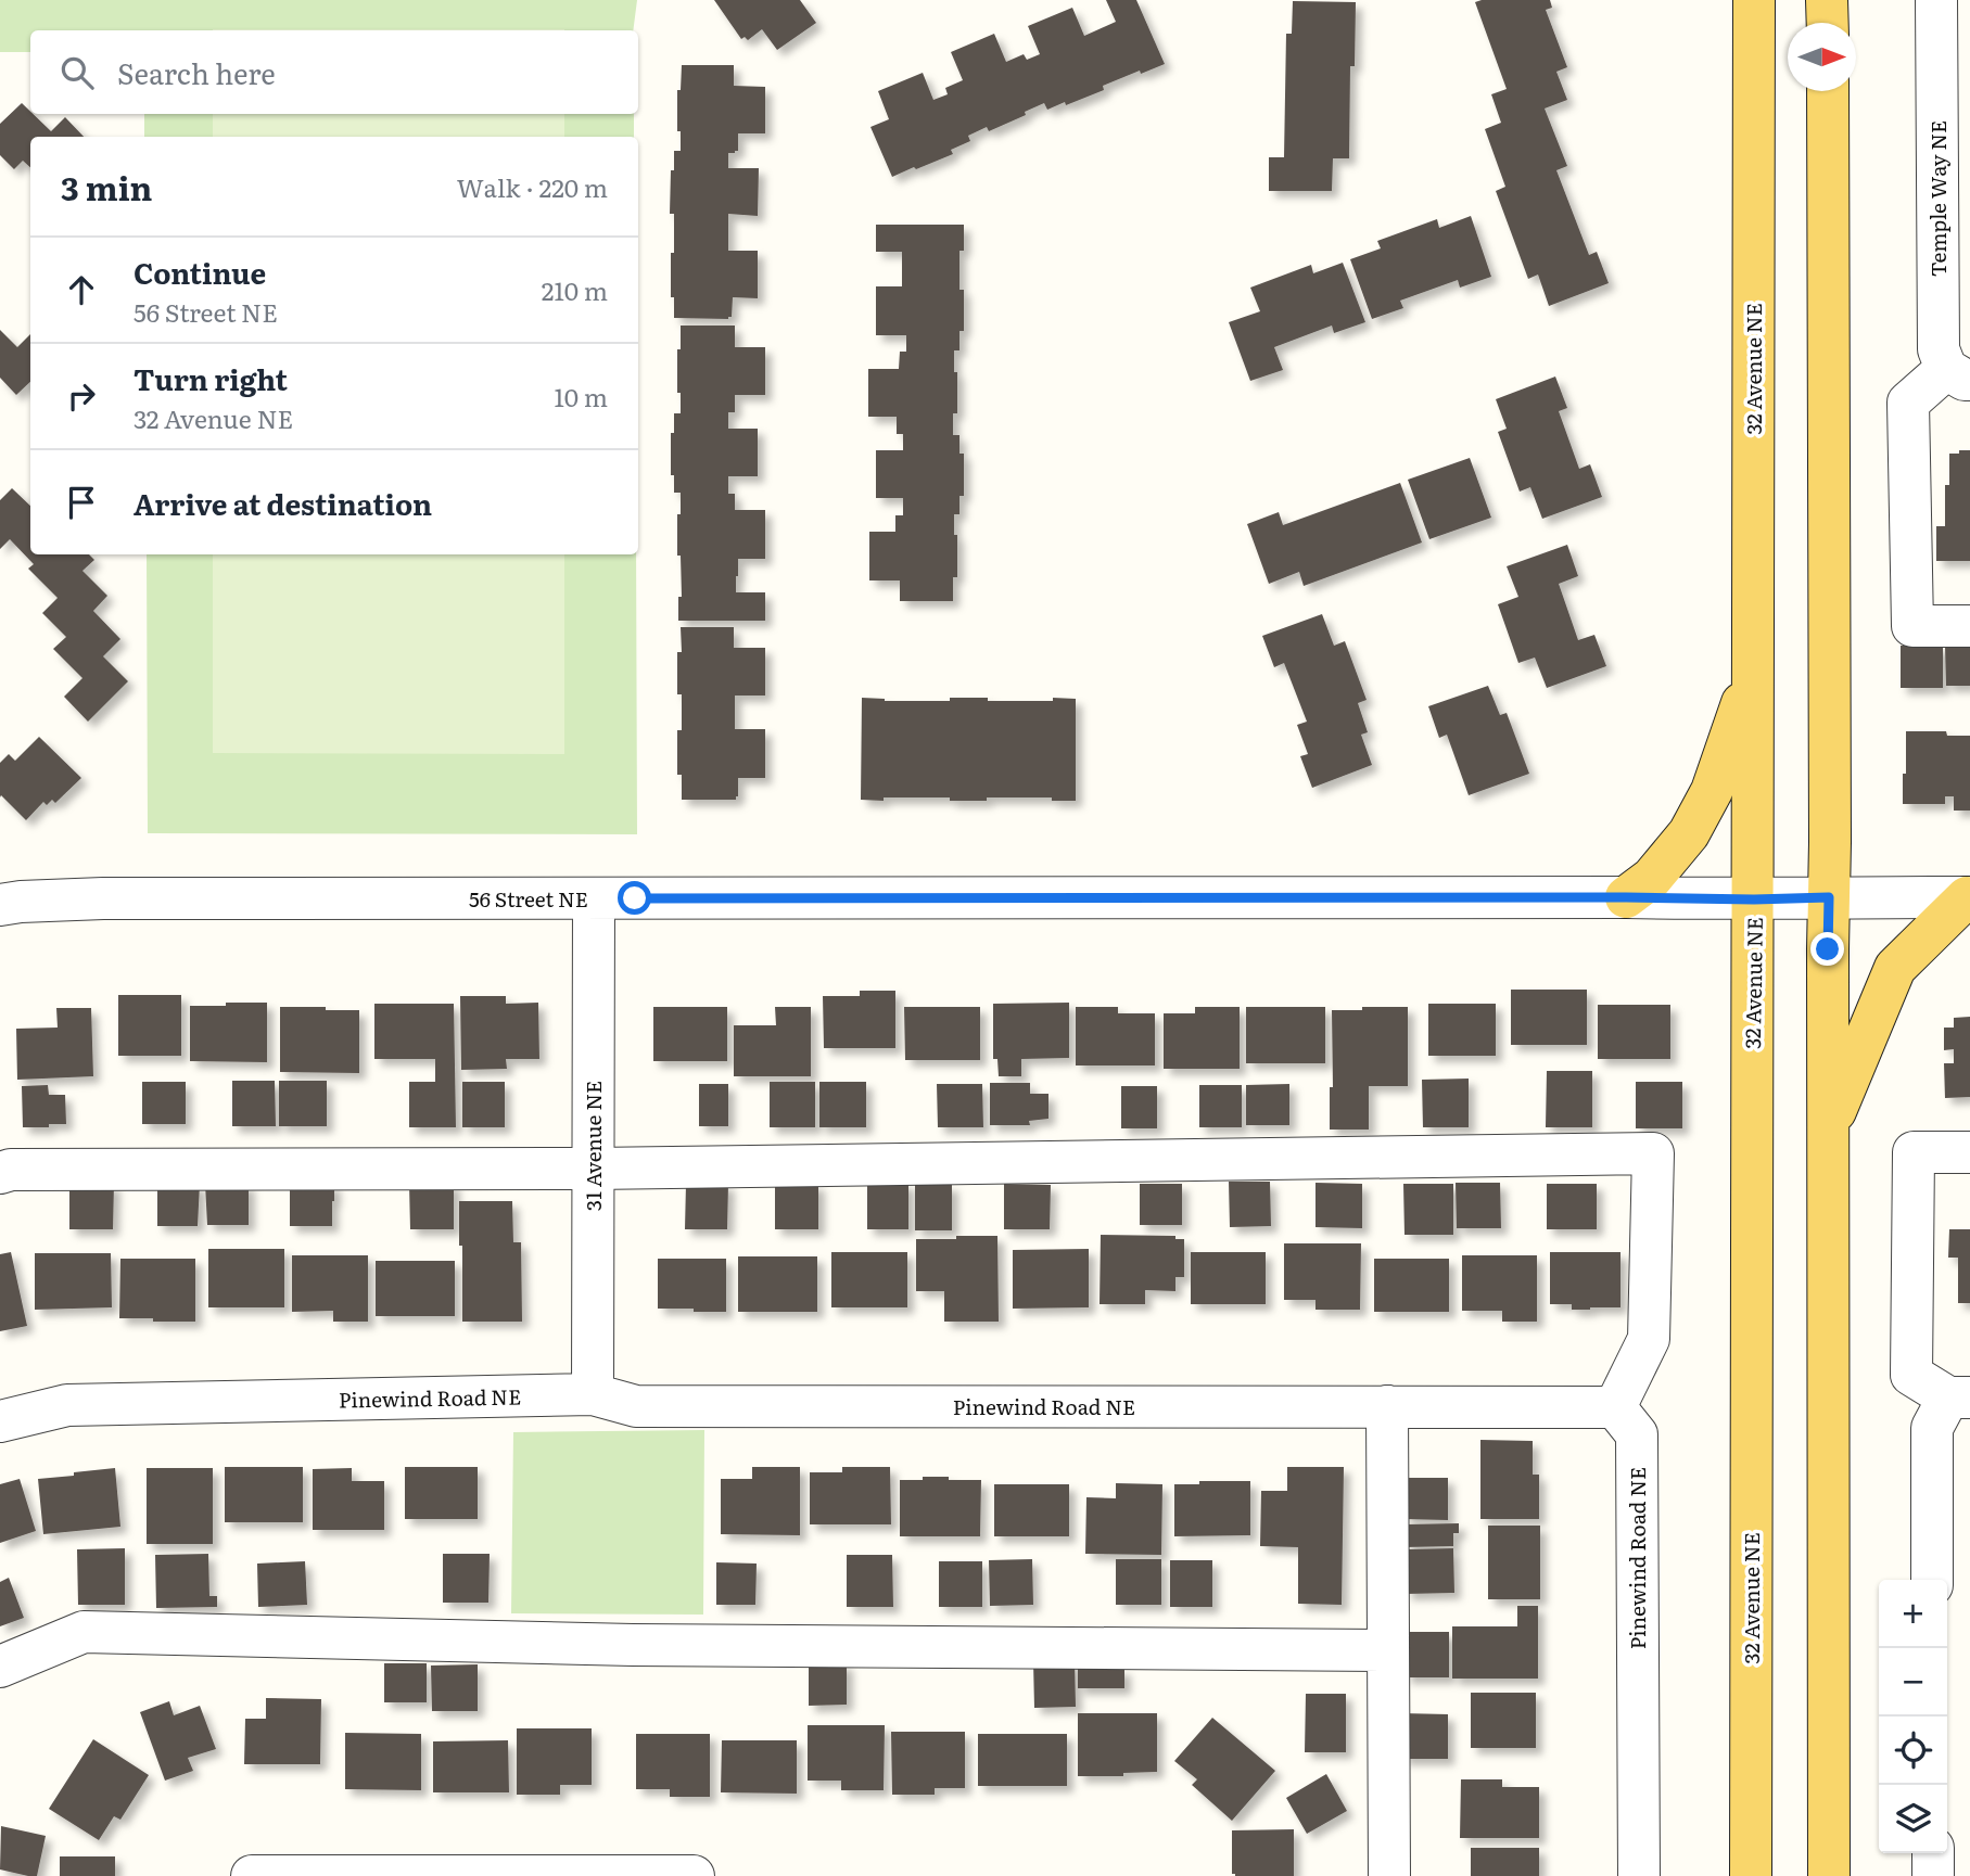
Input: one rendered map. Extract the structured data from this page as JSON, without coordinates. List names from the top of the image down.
{
  "streets": {
    "main road": ["32 Avenue NE"],
    "street": [
      "Temple Way NE",
      "56 Street NE",
      "31 Avenue NE",
      "Pinewind Road NE"
    ]
  },
  "crossings": [
    ["32 Avenue NE", "56 Street NE"],
    ["56 Street NE", "31 Avenue NE"],
    ["31 Avenue NE", "Pinewind Road NE"]
  ],
  "north": "right",
  "page": {
    "search": "Search here",
    "heading": ["3 min", "Walk · 220 m"],
    "list": [
      ["Continue", "56 Street NE", "210 m"],
      ["Turn right", "32 Avenue NE", "10 m"],
      "Arrive at destination"
    ],
    "map_buttons": ["+", "−"]
  }
}
